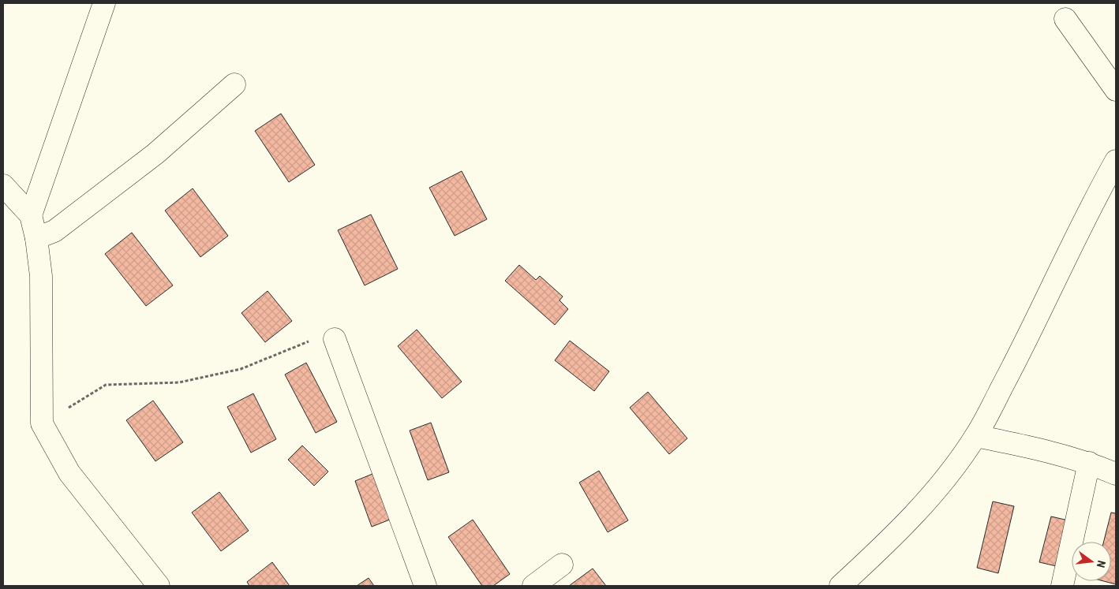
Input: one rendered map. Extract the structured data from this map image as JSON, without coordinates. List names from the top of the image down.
{
  "north": "right"
}
